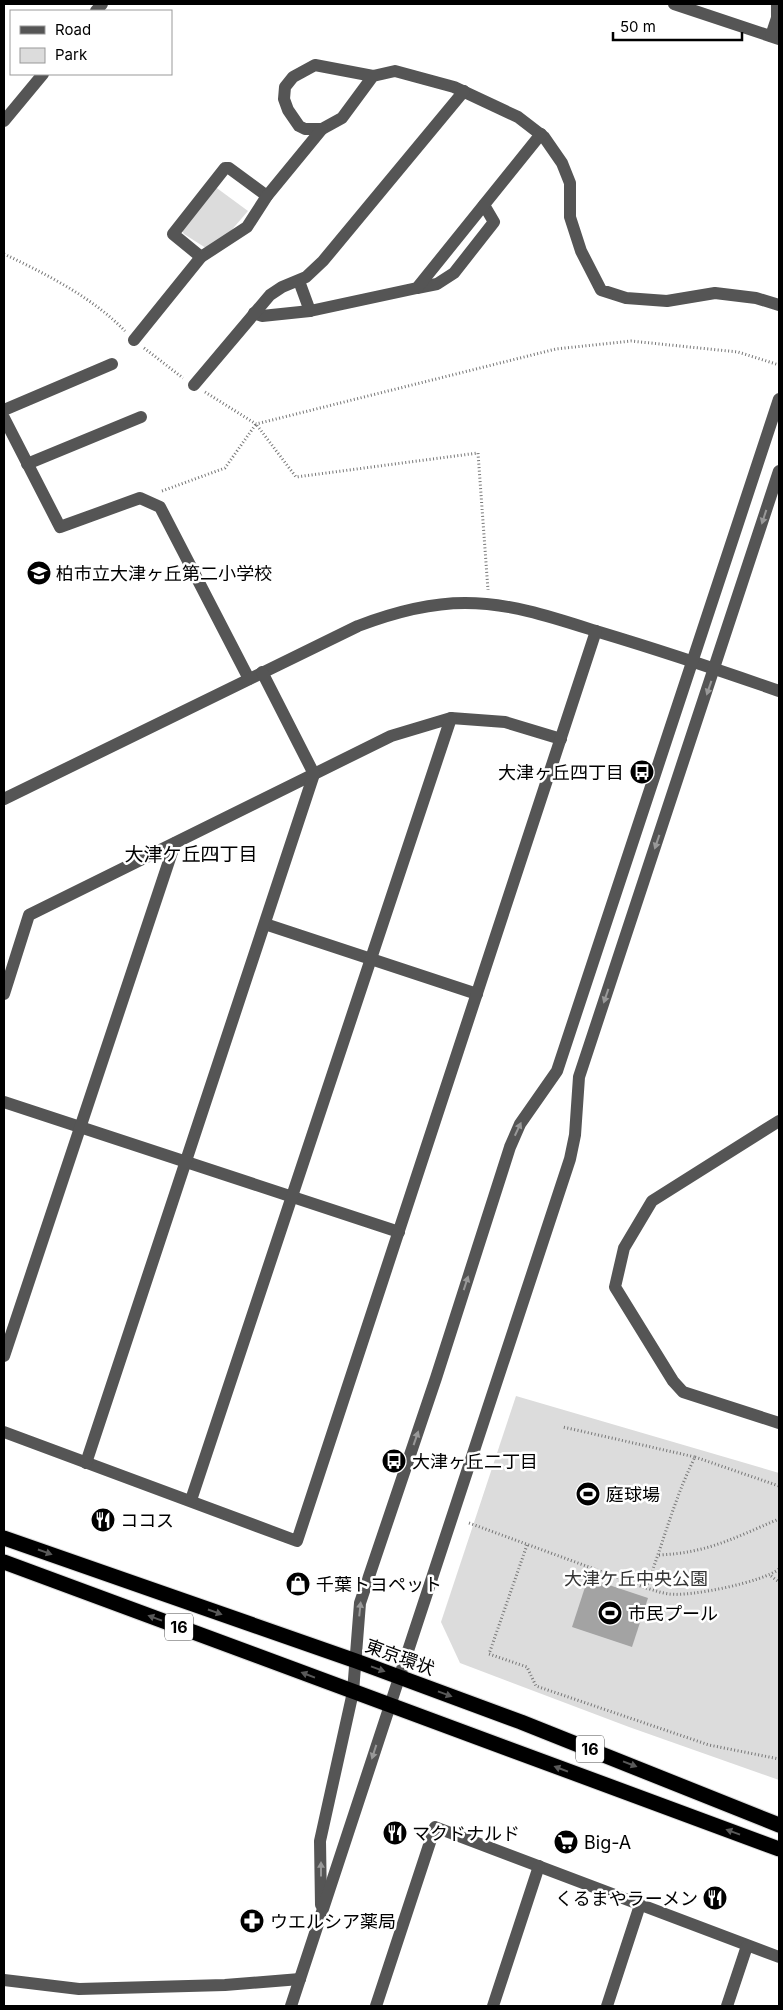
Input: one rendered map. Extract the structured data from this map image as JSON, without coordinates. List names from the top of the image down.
{
  "streets": {
    "highway": ["16", "東京環状"]
  },
  "districts": ["大津ケ丘四丁目"],
  "parks": ["大津ケ丘中央公園"],
  "places": {
    "school or university": ["柏市立大津ヶ丘第二小学校"],
    "bus stop": ["大津ヶ丘四丁目", "大津ヶ丘二丁目"],
    "sports": ["庭球場", "市民プール"],
    "restaurant": ["ココス", "マクドナルド", "くるまやラーメン"],
    "shop": ["千葉トヨペット"],
    "supermarket": ["Big-A"],
    "pharmacy": ["ウエルシア薬局"]
  },
  "legend": ["Road", "Park"],
  "scale_bar": "50 m"
}
